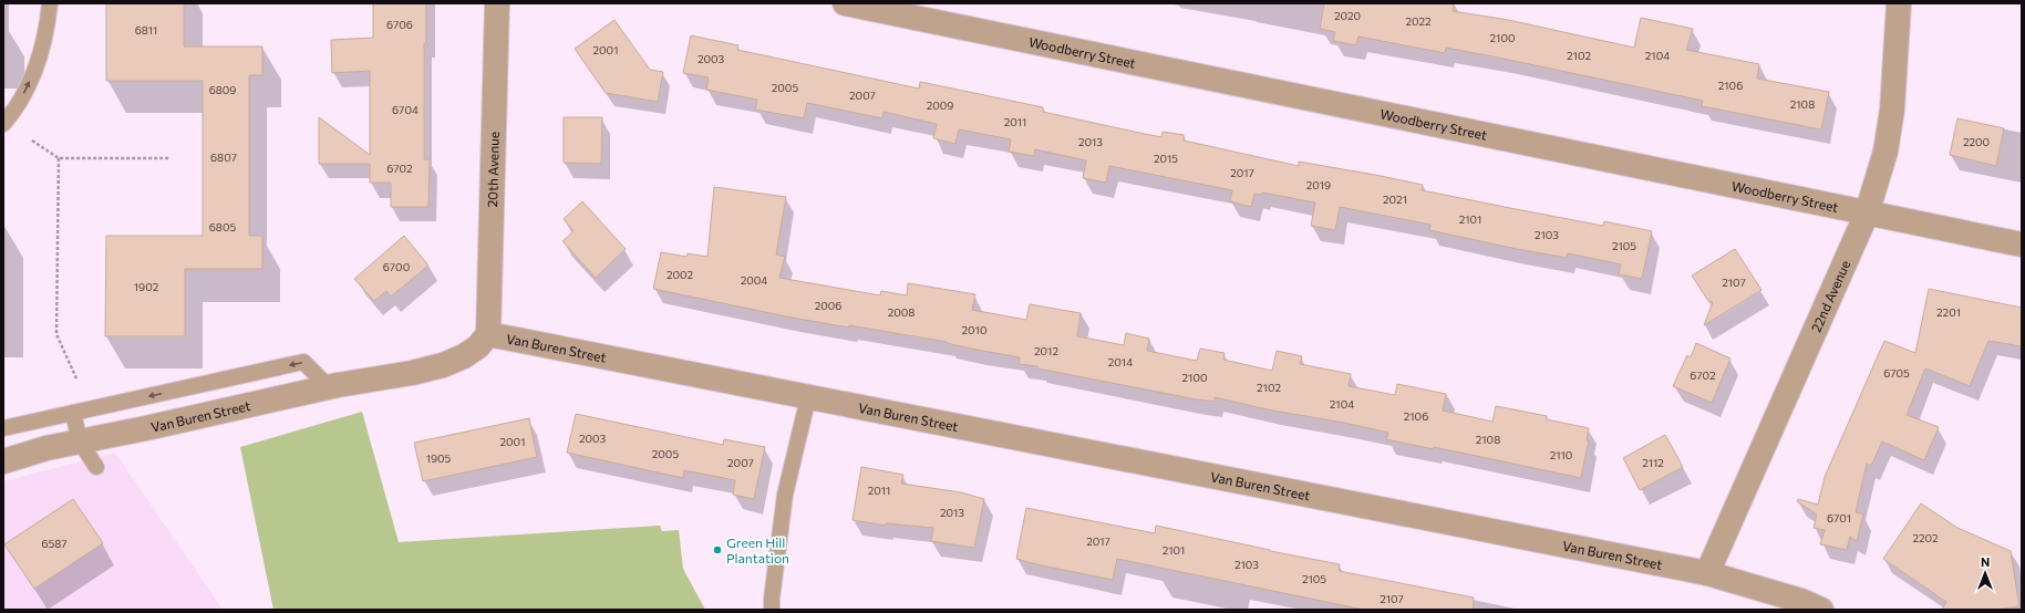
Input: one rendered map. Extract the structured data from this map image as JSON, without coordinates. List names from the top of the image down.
{
  "streets": {
    "street": [
      "Woodberry Street",
      "20th Avenue",
      "22nd Avenue",
      "Van Buren Street"
    ]
  },
  "crossings": [
    ["Woodberry Street", "22nd Avenue"],
    ["20th Avenue", "Van Buren Street"],
    ["22nd Avenue", "Van Buren Street"]
  ],
  "places": ["Green Hill Plantation"],
  "house_numbers": [
    "2020",
    "2022",
    "6706",
    "6811",
    "2100",
    "2001",
    "2102",
    "2104",
    "2003",
    "2106",
    "2005",
    "6809",
    "2007",
    "2108",
    "2009",
    "6704",
    "2011",
    "2013",
    "2200",
    "6807",
    "2015",
    "6702",
    "2017",
    "2019",
    "2021",
    "2101",
    "6805",
    "2103",
    "2105",
    "6700",
    "2002",
    "2004",
    "2107",
    "1902",
    "2006",
    "2008",
    "2201",
    "2010",
    "2012",
    "2014",
    "6705",
    "6702",
    "2100",
    "2102",
    "2104",
    "2106",
    "2003",
    "2108",
    "2001",
    "2005",
    "2110",
    "1905",
    "2007",
    "2112",
    "2011",
    "2013",
    "6701",
    "2202",
    "2017",
    "6587",
    "2101",
    "2103",
    "2105",
    "2107"
  ],
  "north": "top"
}
